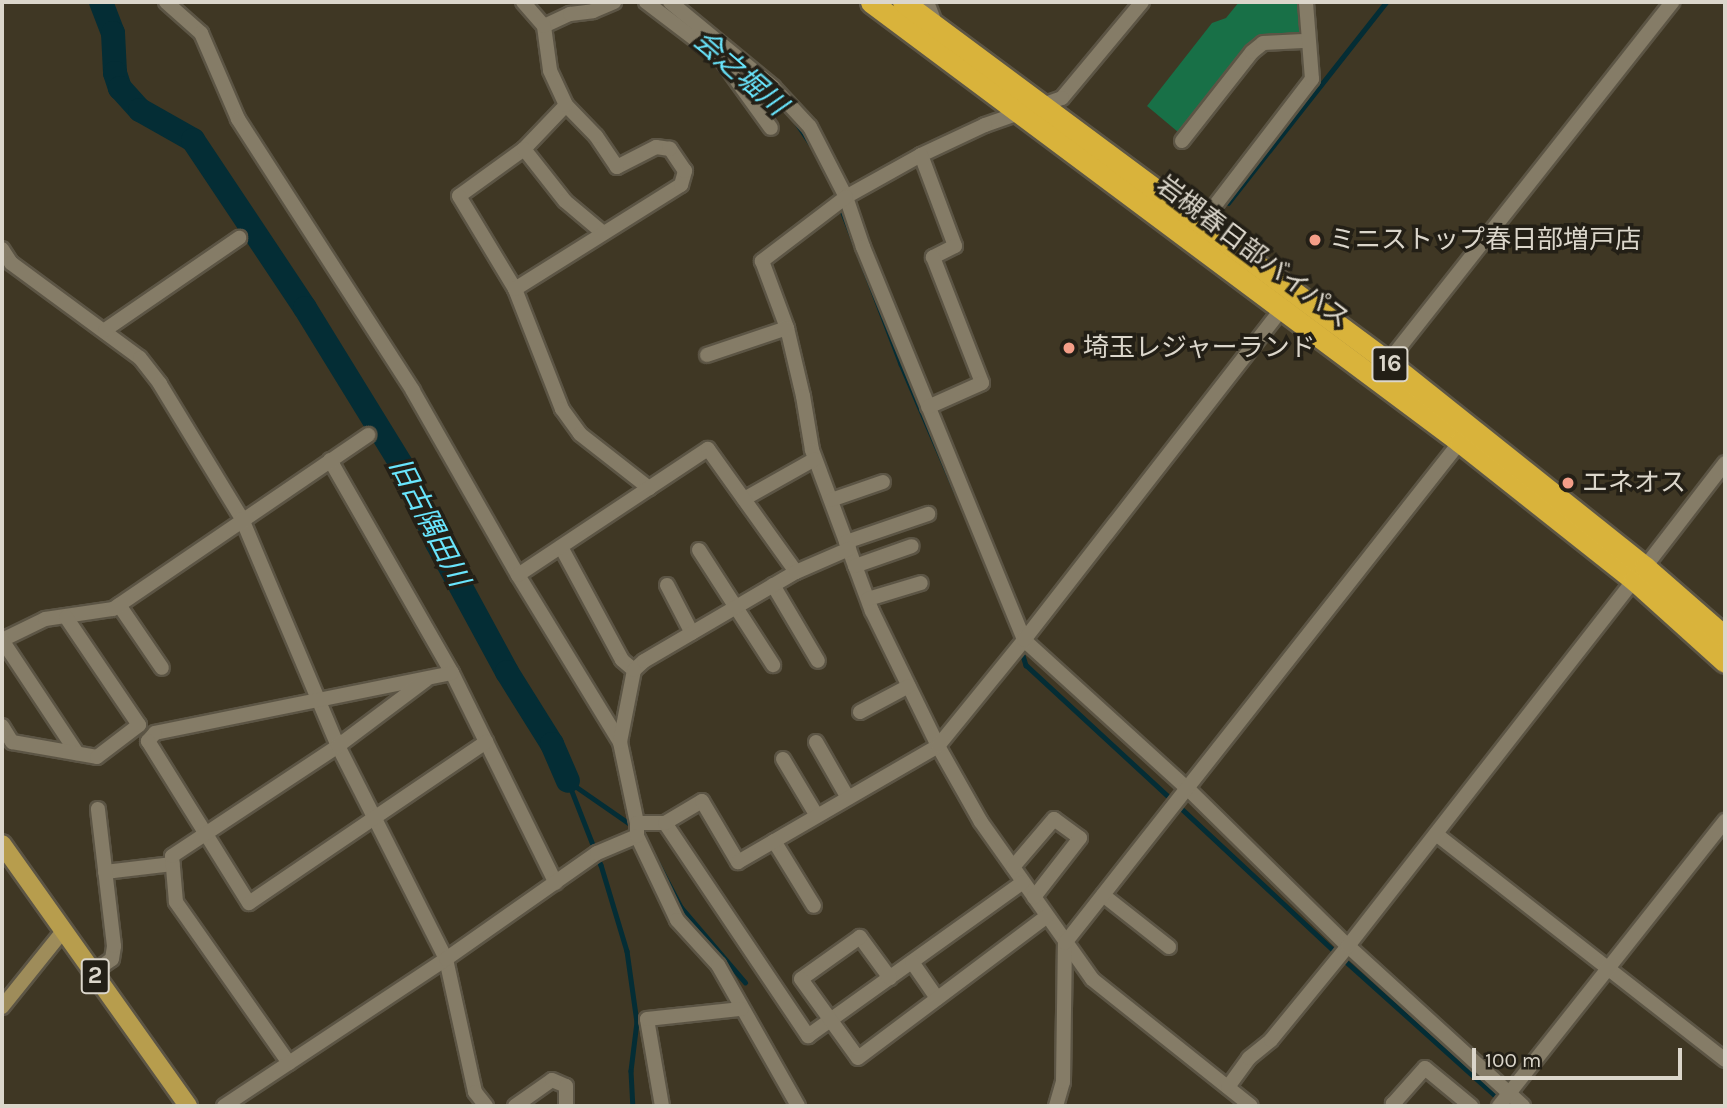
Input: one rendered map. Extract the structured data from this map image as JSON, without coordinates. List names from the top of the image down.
{
  "streets": {
    "highway": ["岩槻春日部バイパス", "16"],
    "main road": ["2"]
  },
  "water": ["会之堀川", "旧古隅田川"],
  "places": ["ミニストップ春日部増戸店", "埼玉レジャーランド", "エネオス"],
  "scale_bar": "100 m"
}
